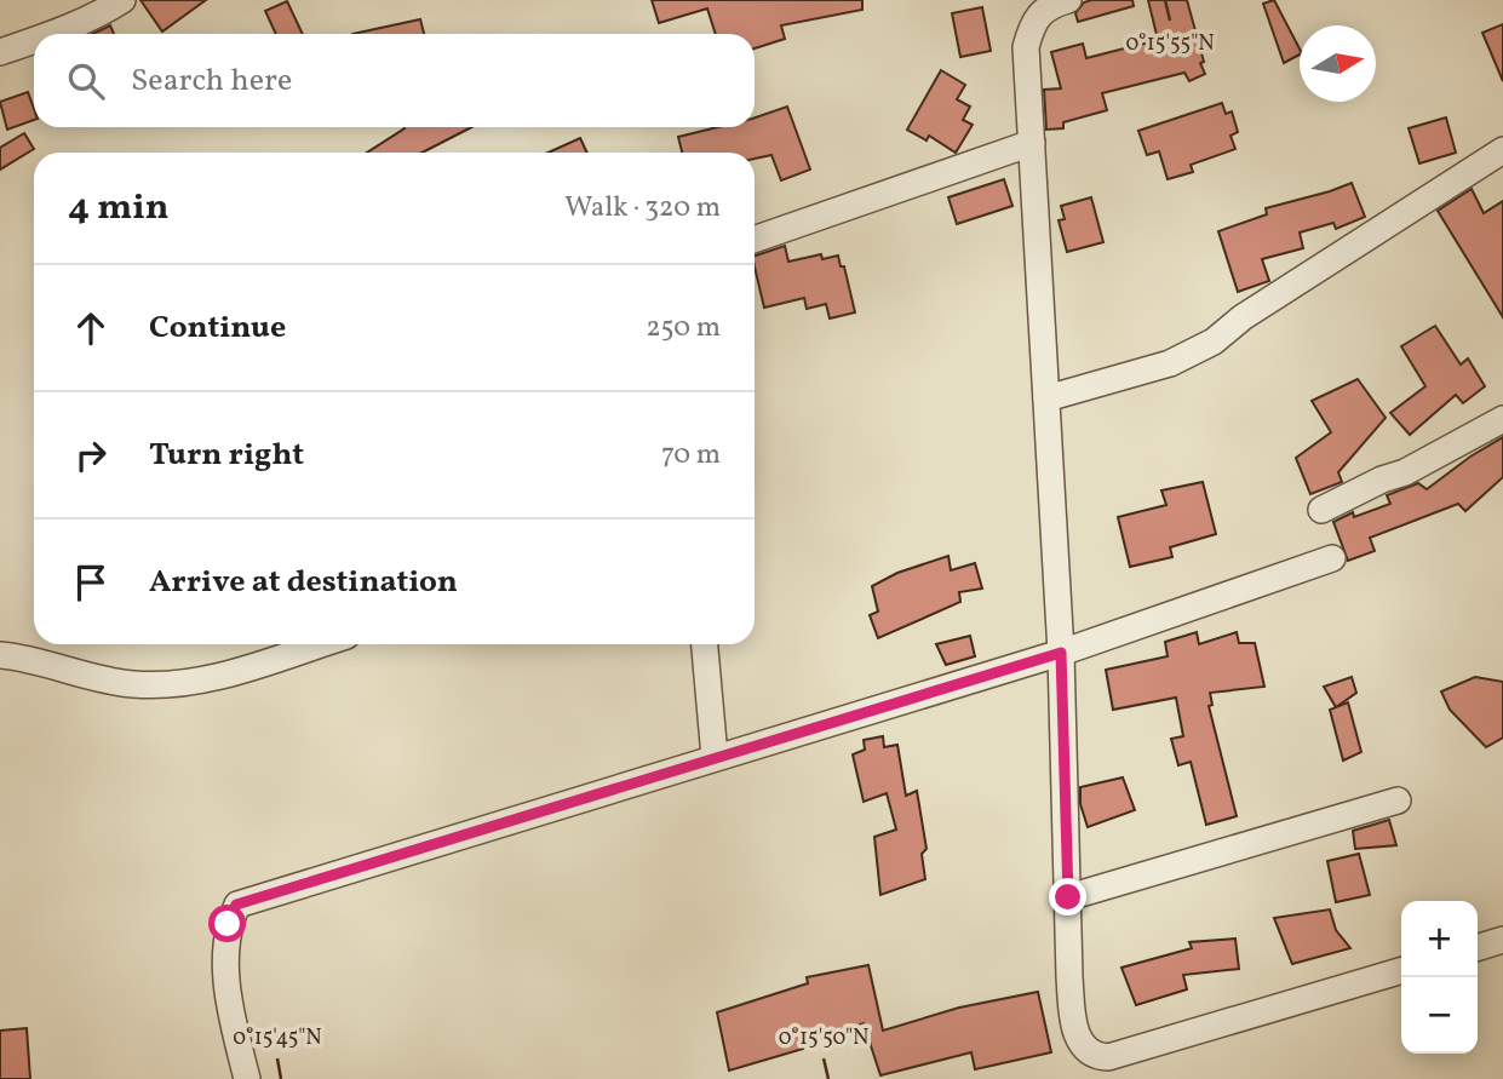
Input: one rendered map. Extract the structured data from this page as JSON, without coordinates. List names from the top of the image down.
{
  "north": "right",
  "page": {
    "search": "Search here",
    "heading": ["4 min", "Walk · 320 m"],
    "list": [
      ["Continue", "250 m"],
      ["Turn right", "70 m"],
      "Arrive at destination"
    ],
    "map_buttons": ["+", "−"]
  },
  "coordinates": ["0°15'55\"N", "0°15'45\"N", "0°15'50\"N"]
}
